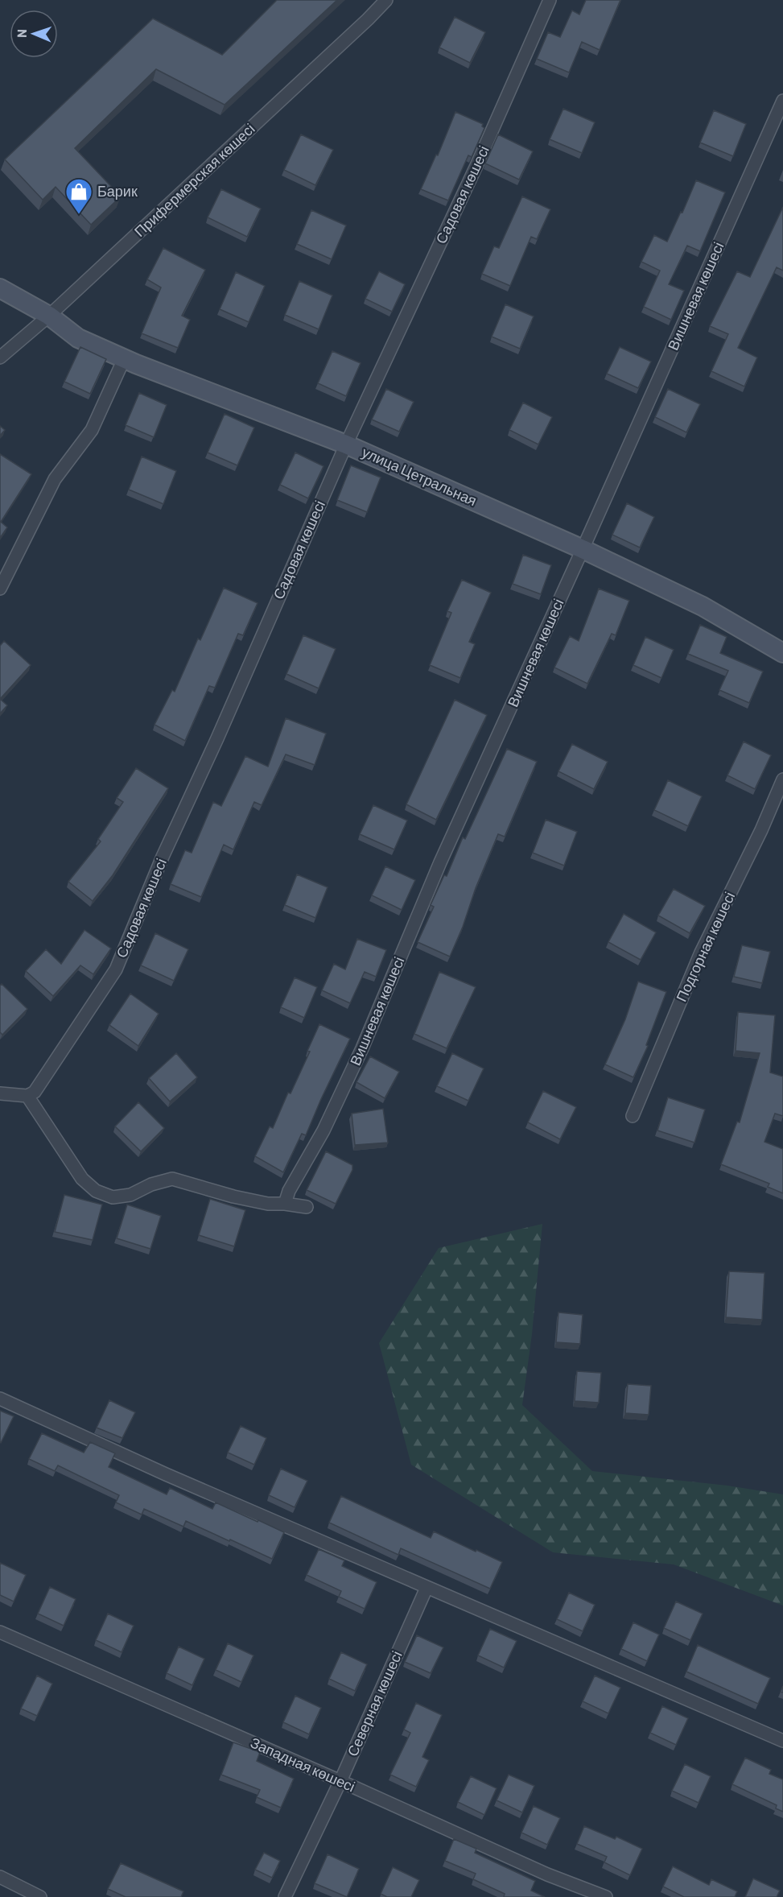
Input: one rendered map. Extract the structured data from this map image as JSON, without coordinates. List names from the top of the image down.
{
  "streets": {
    "street": [
      "Прифермерская көшесі",
      "Садовая көшесі",
      "Вишневая көшесі",
      "улица Цетральная",
      "Подгорная көшесі",
      "Северная көшесі",
      "Западная көшесі"
    ]
  },
  "crossings": [
    ["Прифермерская көшесі", "улица Цетральная"],
    ["Садовая көшесі", "улица Цетральная"],
    ["Вишневая көшесі", "улица Цетральная"],
    ["Северная көшесі", "Западная көшесі"]
  ],
  "places": {
    "shop": ["Барик"]
  },
  "north": "left"
}
